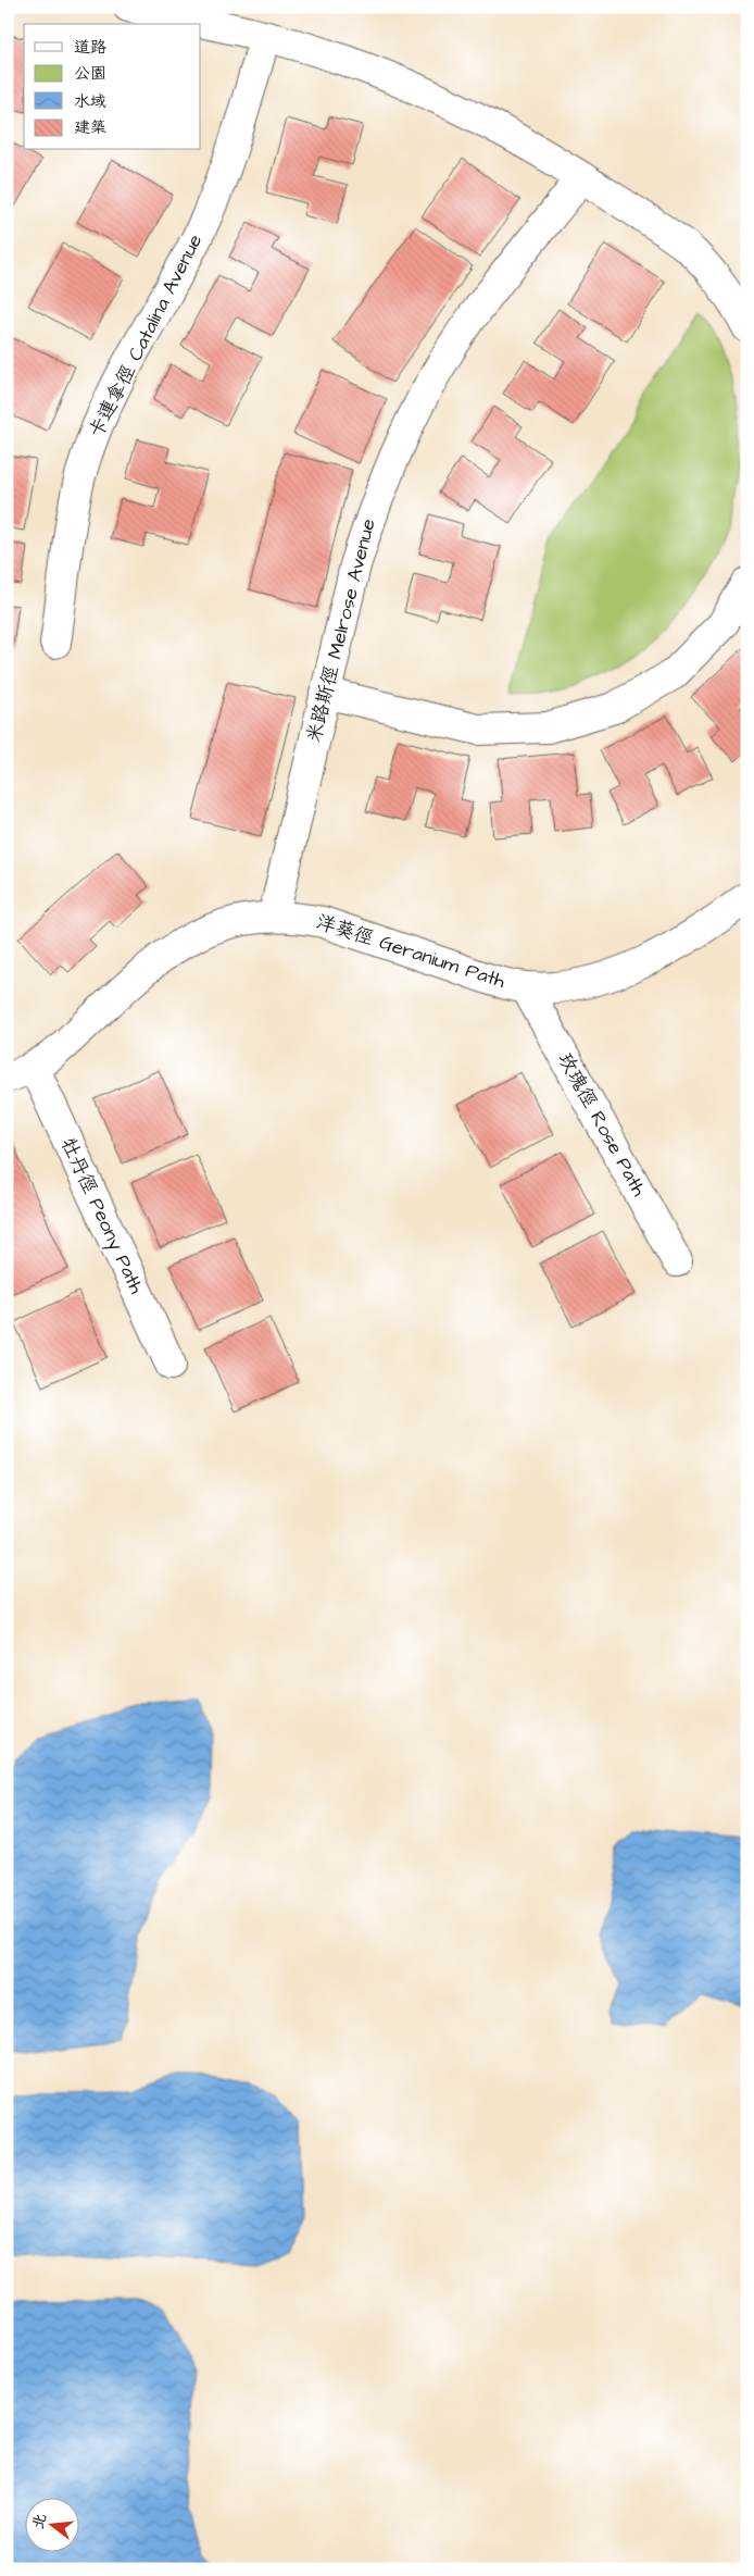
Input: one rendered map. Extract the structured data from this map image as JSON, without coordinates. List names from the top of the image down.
{
  "streets": {
    "street": [
      "卡連拿徑 Catalina Avenue",
      "米路斯徑 Melrose Avenue",
      "洋葵徑 Geranium Path",
      "玫瑰徑 Rose Path",
      "牡丹徑 Peony Path"
    ]
  },
  "crossings": [
    ["米路斯徑 Melrose Avenue", "洋葵徑 Geranium Path"],
    ["洋葵徑 Geranium Path", "玫瑰徑 Rose Path"],
    ["洋葵徑 Geranium Path", "牡丹徑 Peony Path"]
  ],
  "legend": [
    "道路",
    "公園",
    "水域",
    "建築"
  ],
  "north": "left"
}
